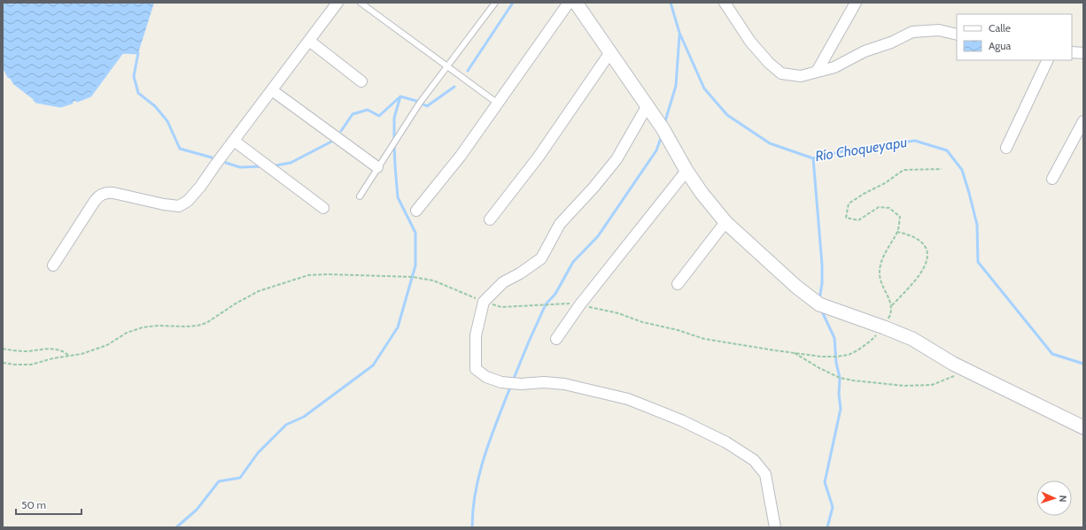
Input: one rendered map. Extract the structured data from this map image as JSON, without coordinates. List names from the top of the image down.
{
  "water": ["Río Choqueyapu"],
  "legend": ["Calle", "Agua"],
  "scale_bar": "50 m",
  "north": "right"
}
